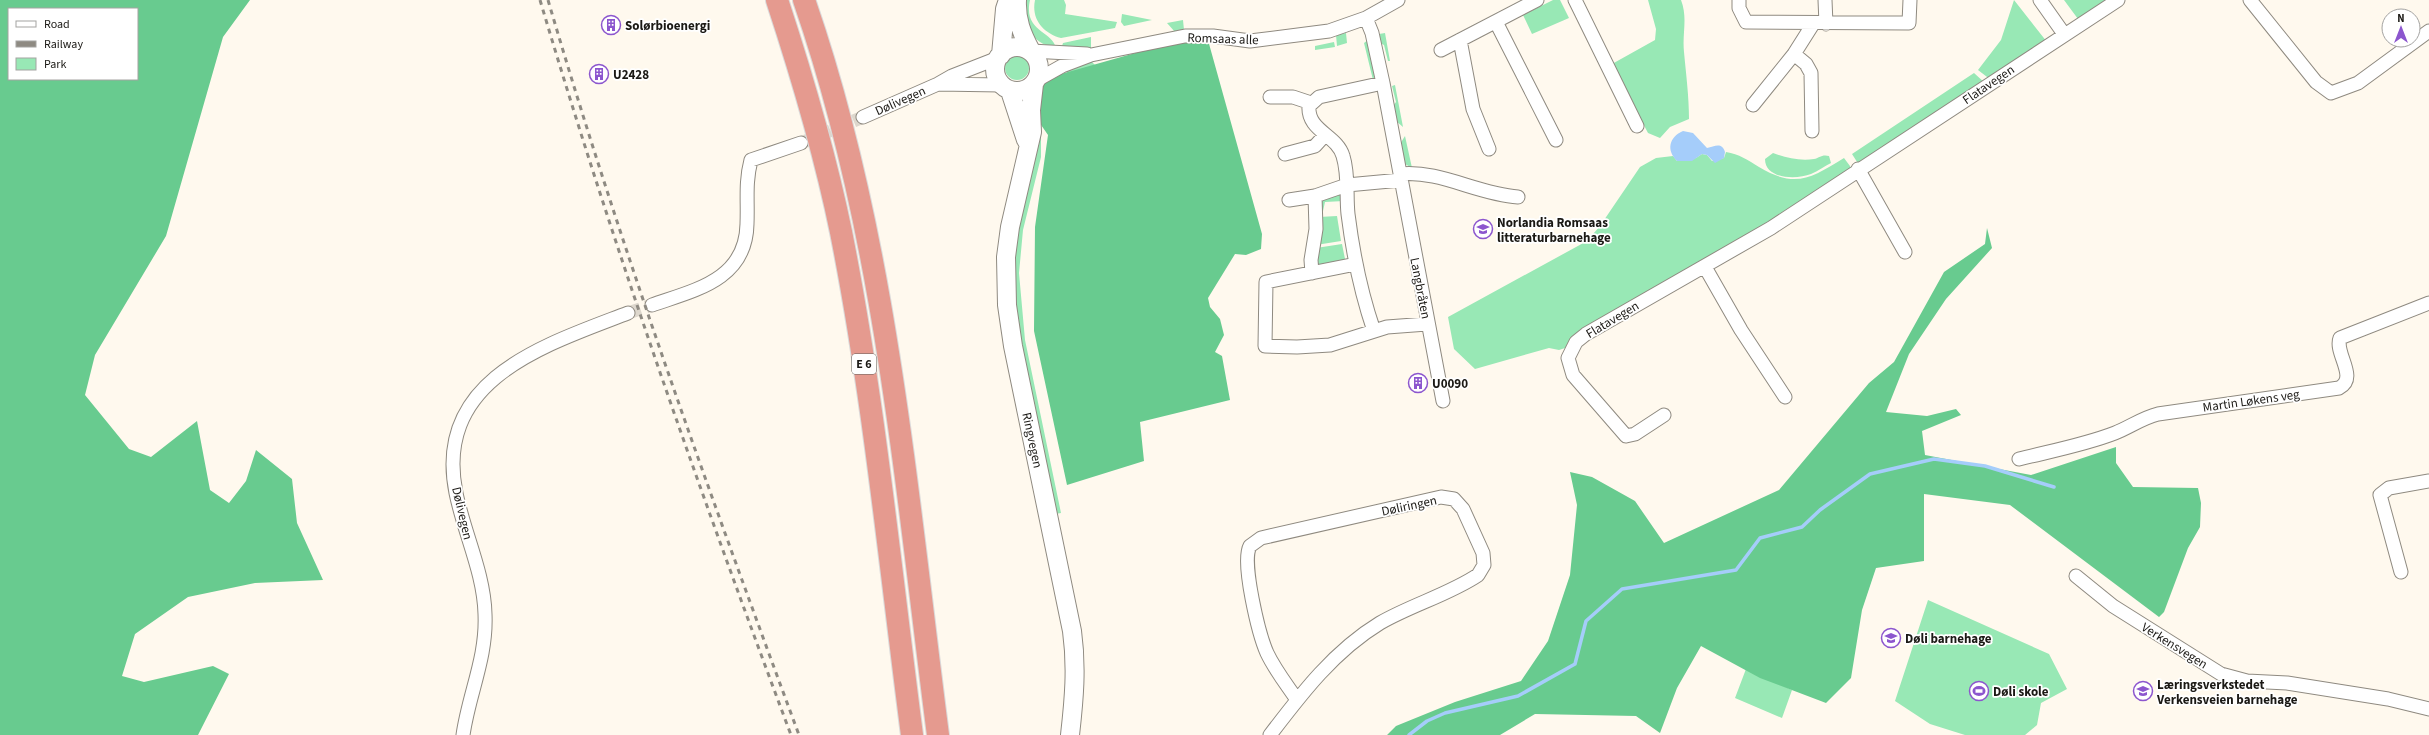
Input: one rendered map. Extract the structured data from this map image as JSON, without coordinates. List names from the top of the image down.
{
  "streets": {
    "highway": ["E 6"],
    "main road": ["Dølivegen", "Ringvegen"],
    "street": [
      "Romsaas alle",
      "Flatavegen",
      "Langbråten",
      "Martin Løkens veg",
      "Døliringen",
      "Verkensvegen"
    ]
  },
  "crossings": [
    ["Romsaas alle", "Dølivegen"],
    ["Romsaas alle", "Langbråten"],
    ["Romsaas alle", "Ringvegen"],
    ["Dølivegen", "Ringvegen"]
  ],
  "places": {
    "building": ["Solørbioenergi", "U2428", "U0090"],
    "school or university": ["Norlandia Romsaas litteraturbarnehage", "Døli barnehage", "Læringsverkstedet Verkensveien barnehage"],
    "sports": ["Døli skole"]
  },
  "legend": ["Road", "Railway", "Park"],
  "north": "top"
}
